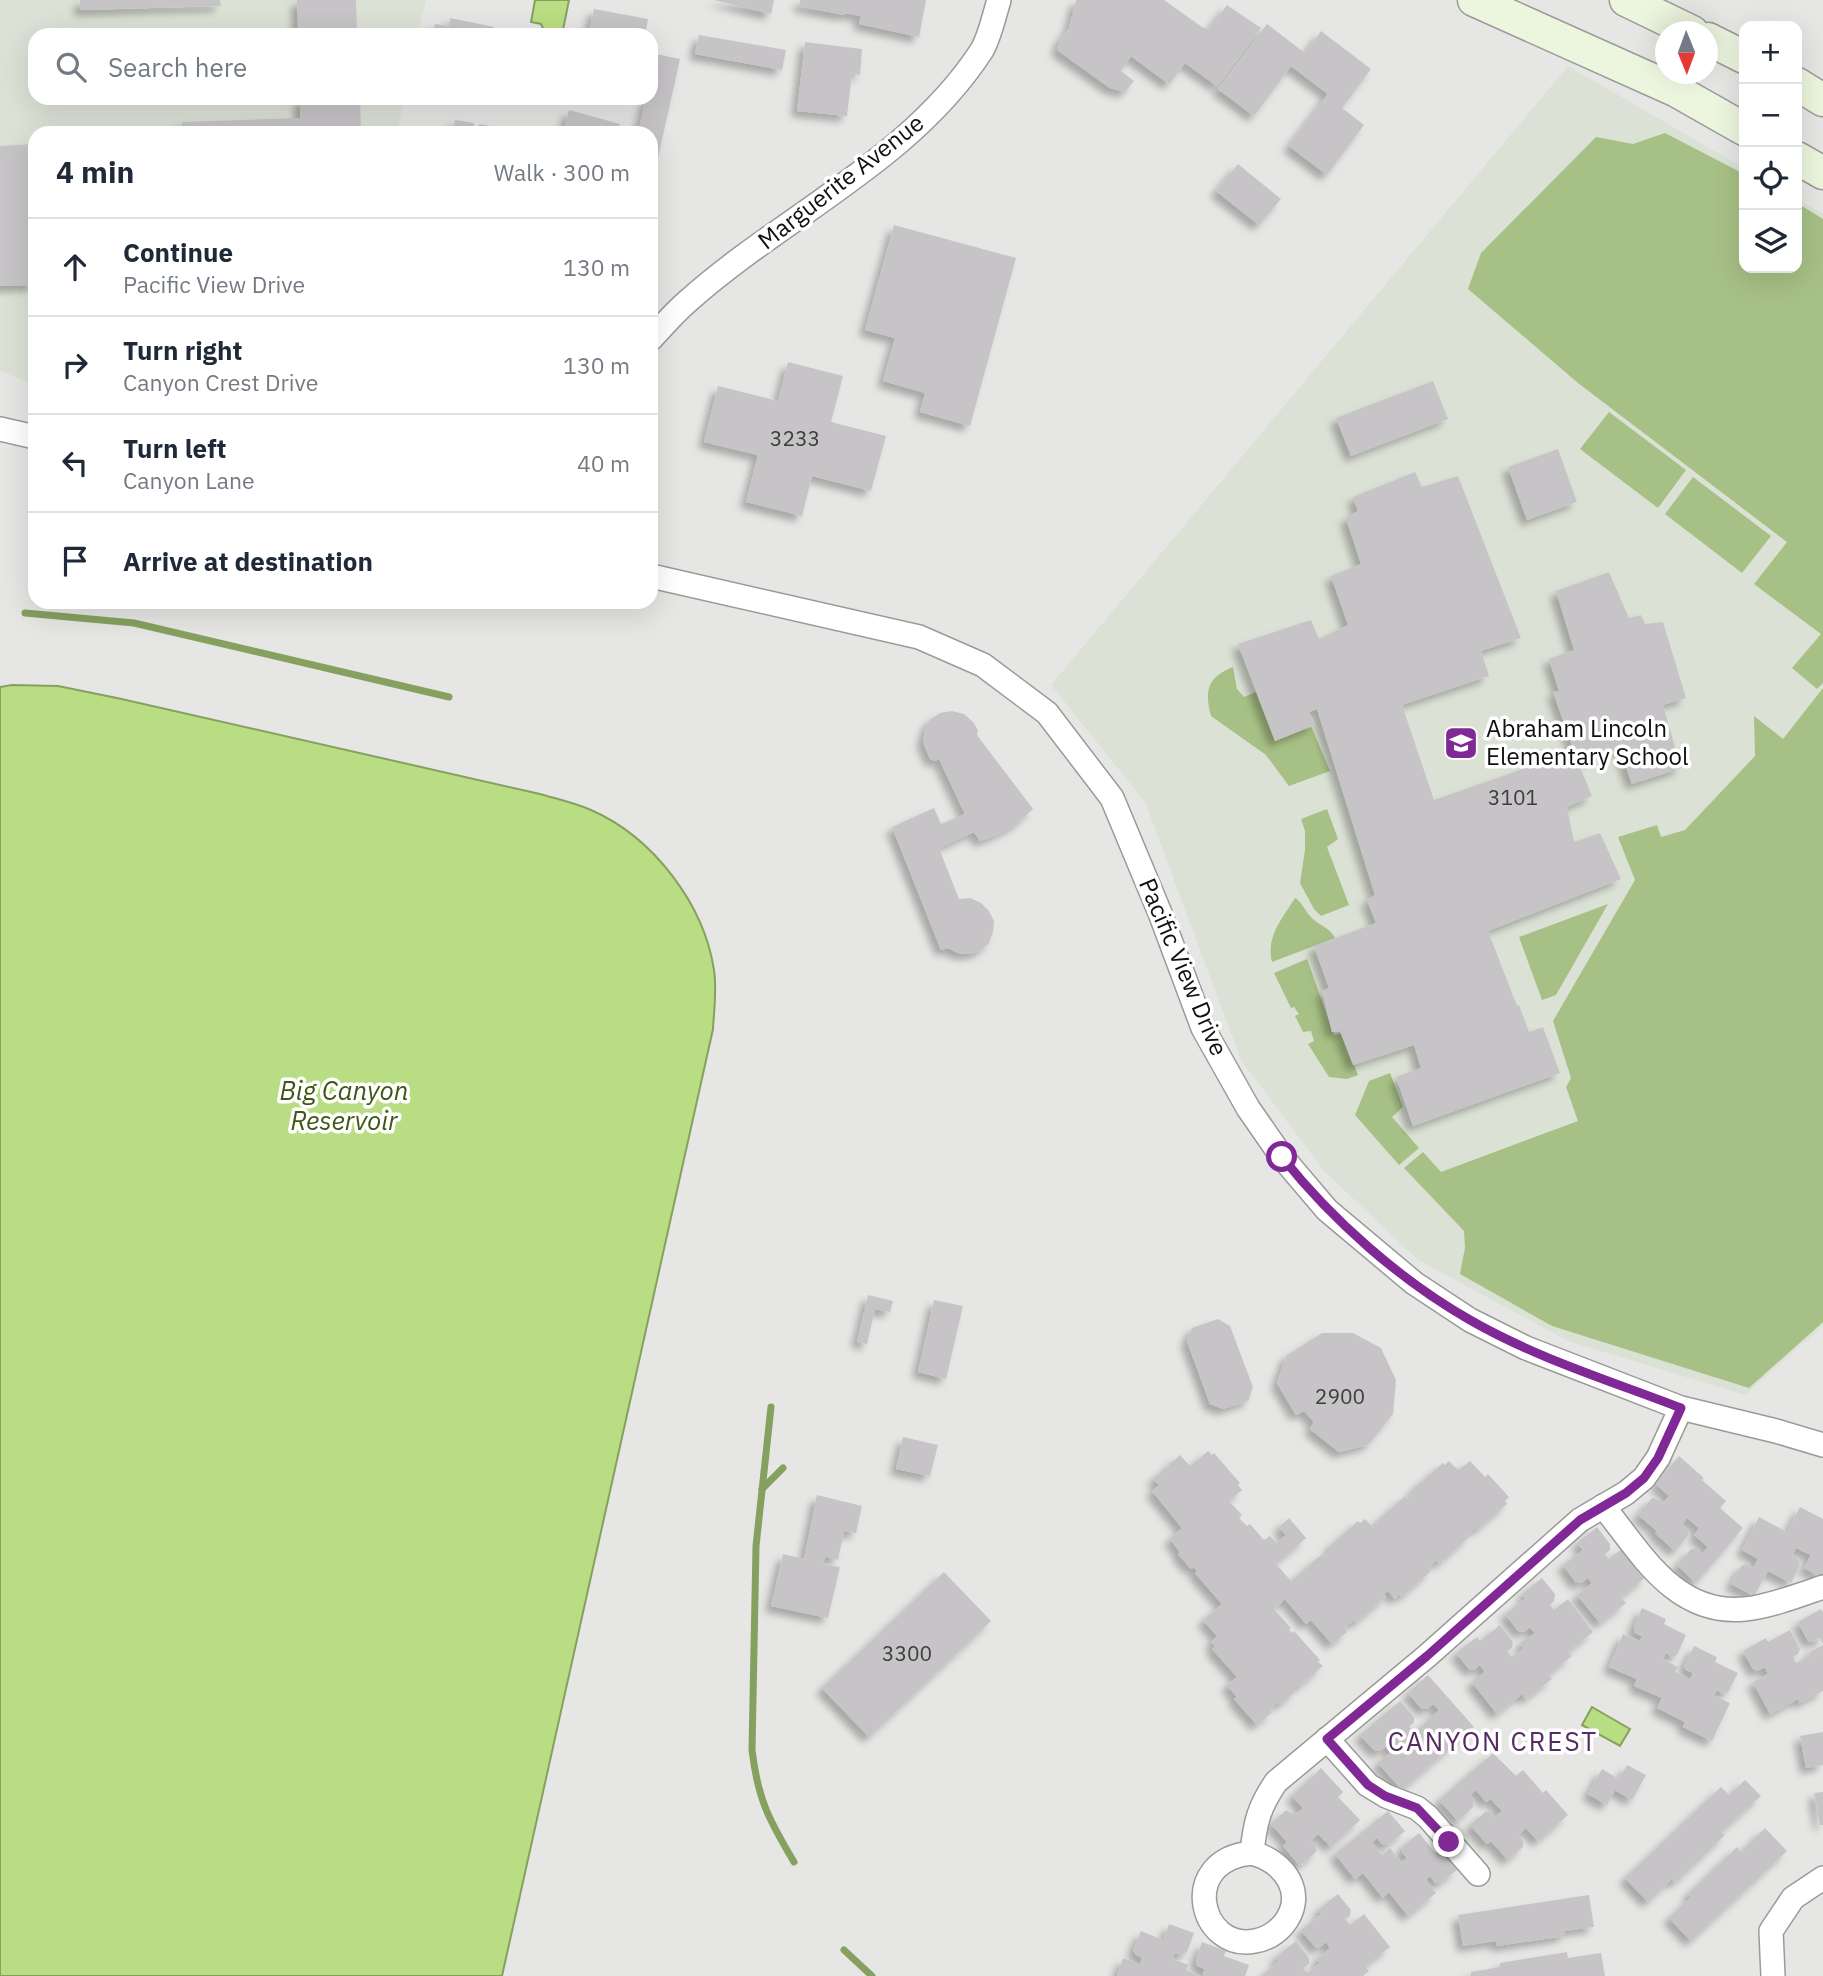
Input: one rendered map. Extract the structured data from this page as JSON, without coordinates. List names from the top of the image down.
{
  "streets": {
    "street": ["Marguerite Avenue", "Pacific View Drive"]
  },
  "districts": ["CANYON CREST"],
  "water": ["Big Canyon Reservoir"],
  "places": {
    "school or university": ["Abraham Lincoln Elementary School"]
  },
  "house_numbers": [
    "3233",
    "3101",
    "2900",
    "3300"
  ],
  "north": "bottom",
  "page": {
    "map_buttons": ["+", "−"],
    "search": "Search here",
    "heading": ["4 min", "Walk · 300 m"],
    "list": [
      ["Continue", "Pacific View Drive", "130 m"],
      ["Turn right", "Canyon Crest Drive", "130 m"],
      ["Turn left", "Canyon Lane", "40 m"],
      "Arrive at destination"
    ]
  }
}
